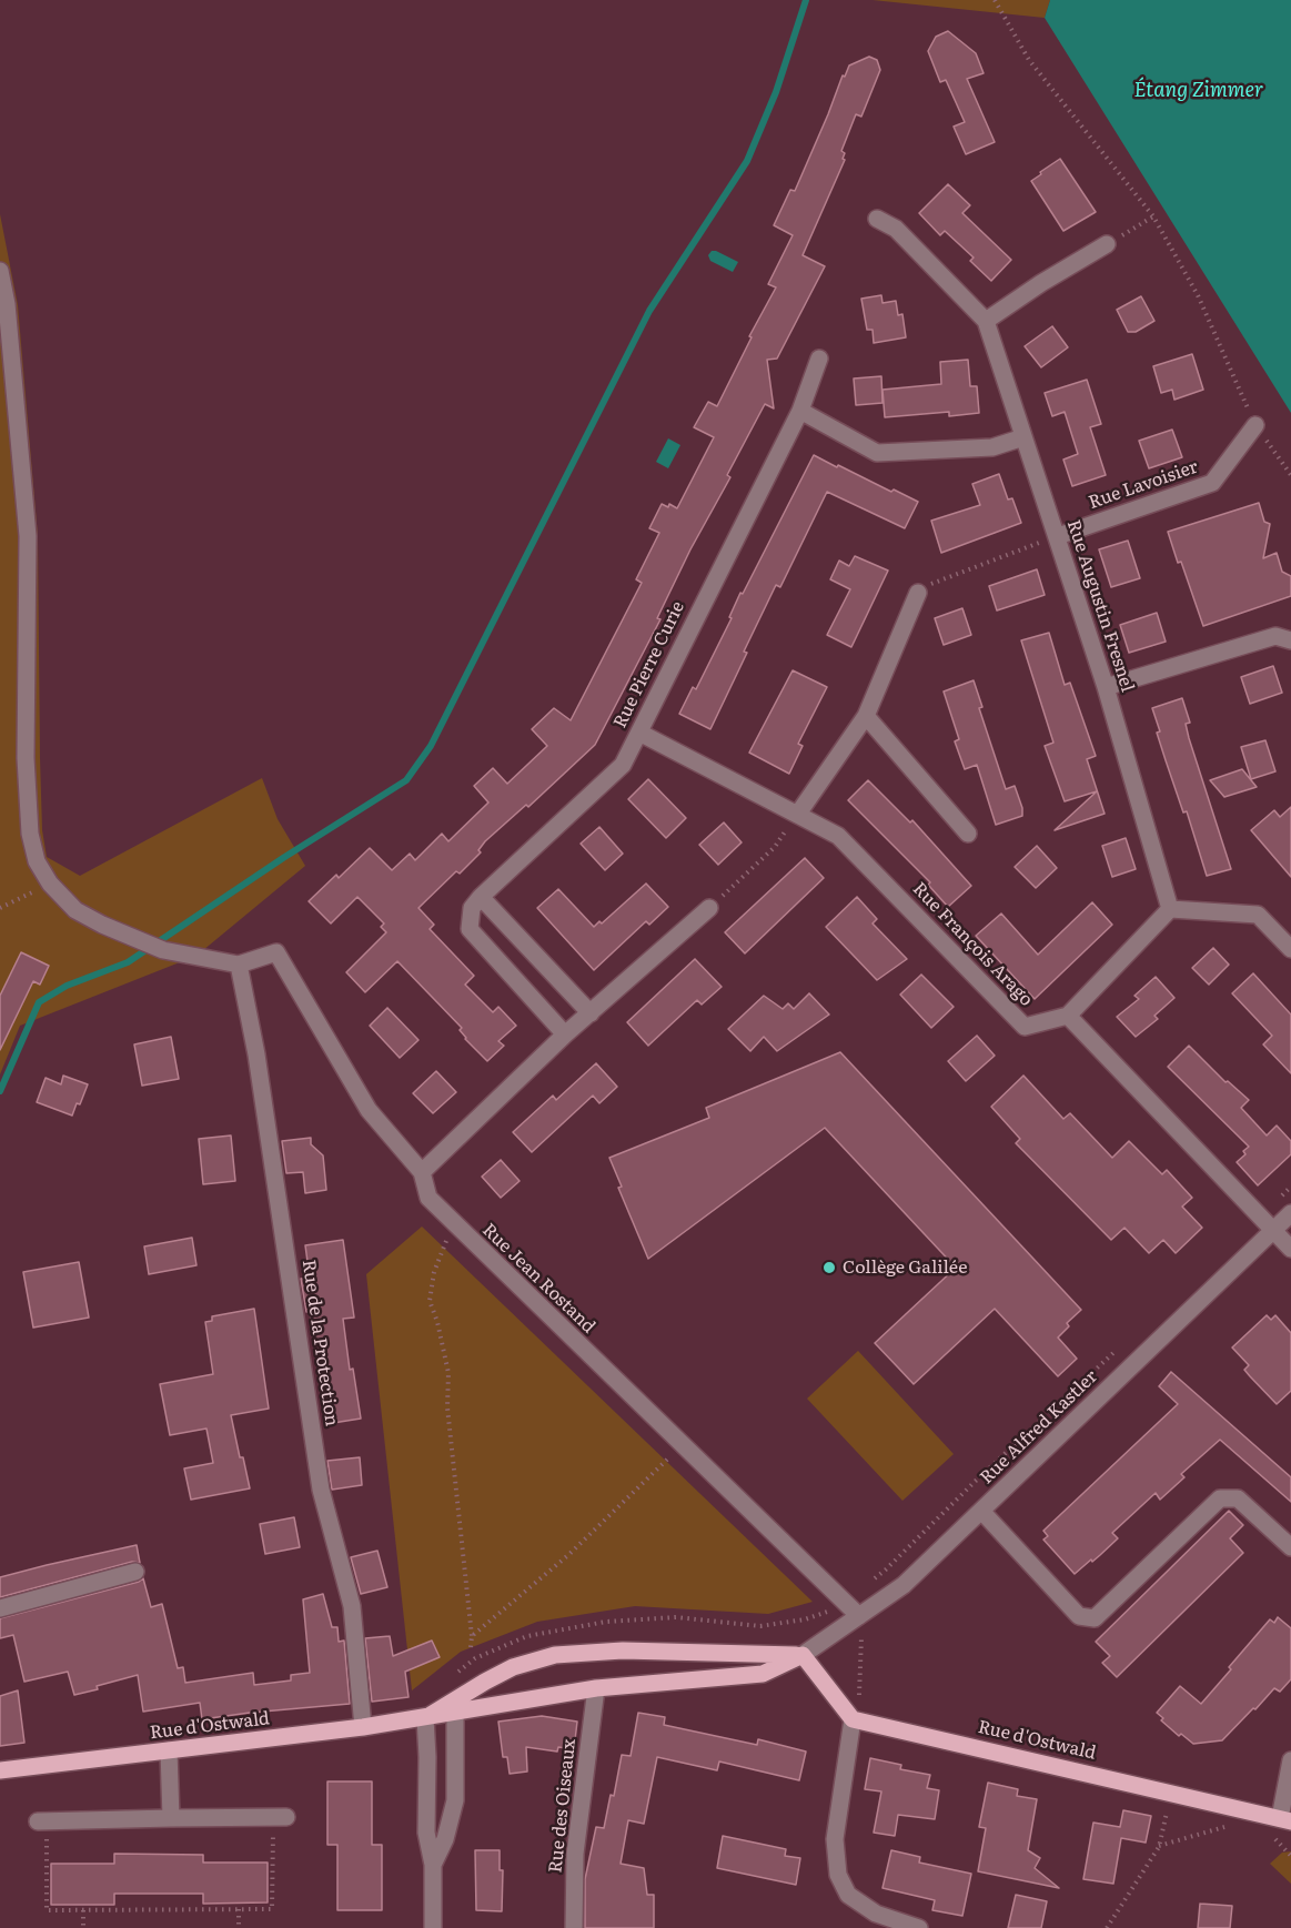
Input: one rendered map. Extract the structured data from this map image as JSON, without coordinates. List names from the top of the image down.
{
  "streets": {
    "main road": ["Rue d'Ostwald"],
    "street": [
      "Rue Lavoisier",
      "Rue Augustin Fresnel",
      "Rue Pierre Curie",
      "Rue François Arago",
      "Rue Jean Rostand",
      "Rue de la Protection",
      "Rue Alfred Kastler",
      "Rue des Oiseaux"
    ]
  },
  "crossings": [
    ["Rue Lavoisier", "Rue Augustin Fresnel"],
    ["Rue Pierre Curie", "Rue François Arago"],
    ["Rue Jean Rostand", "Rue de la Protection"],
    ["Rue Jean Rostand", "Rue Alfred Kastler"],
    ["Rue de la Protection", "Rue d'Ostwald"],
    ["Rue Alfred Kastler", "Rue d'Ostwald"],
    ["Rue d'Ostwald", "Rue des Oiseaux"]
  ],
  "water": ["Étang Zimmer"],
  "places": ["Collège Galilée"]
}
